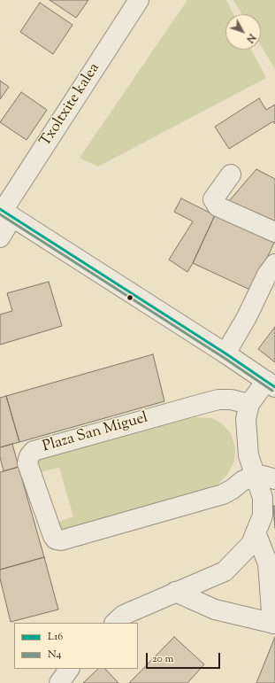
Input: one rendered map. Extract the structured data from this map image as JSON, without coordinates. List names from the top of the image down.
{
  "streets": {
    "street": ["Txoltxite kalea", "Plaza San Miguel"]
  },
  "lines": ["transit line L16", "transit line N4"],
  "legend": ["L16", "N4"],
  "scale_bar": "20 m",
  "north": "bottom right"
}
